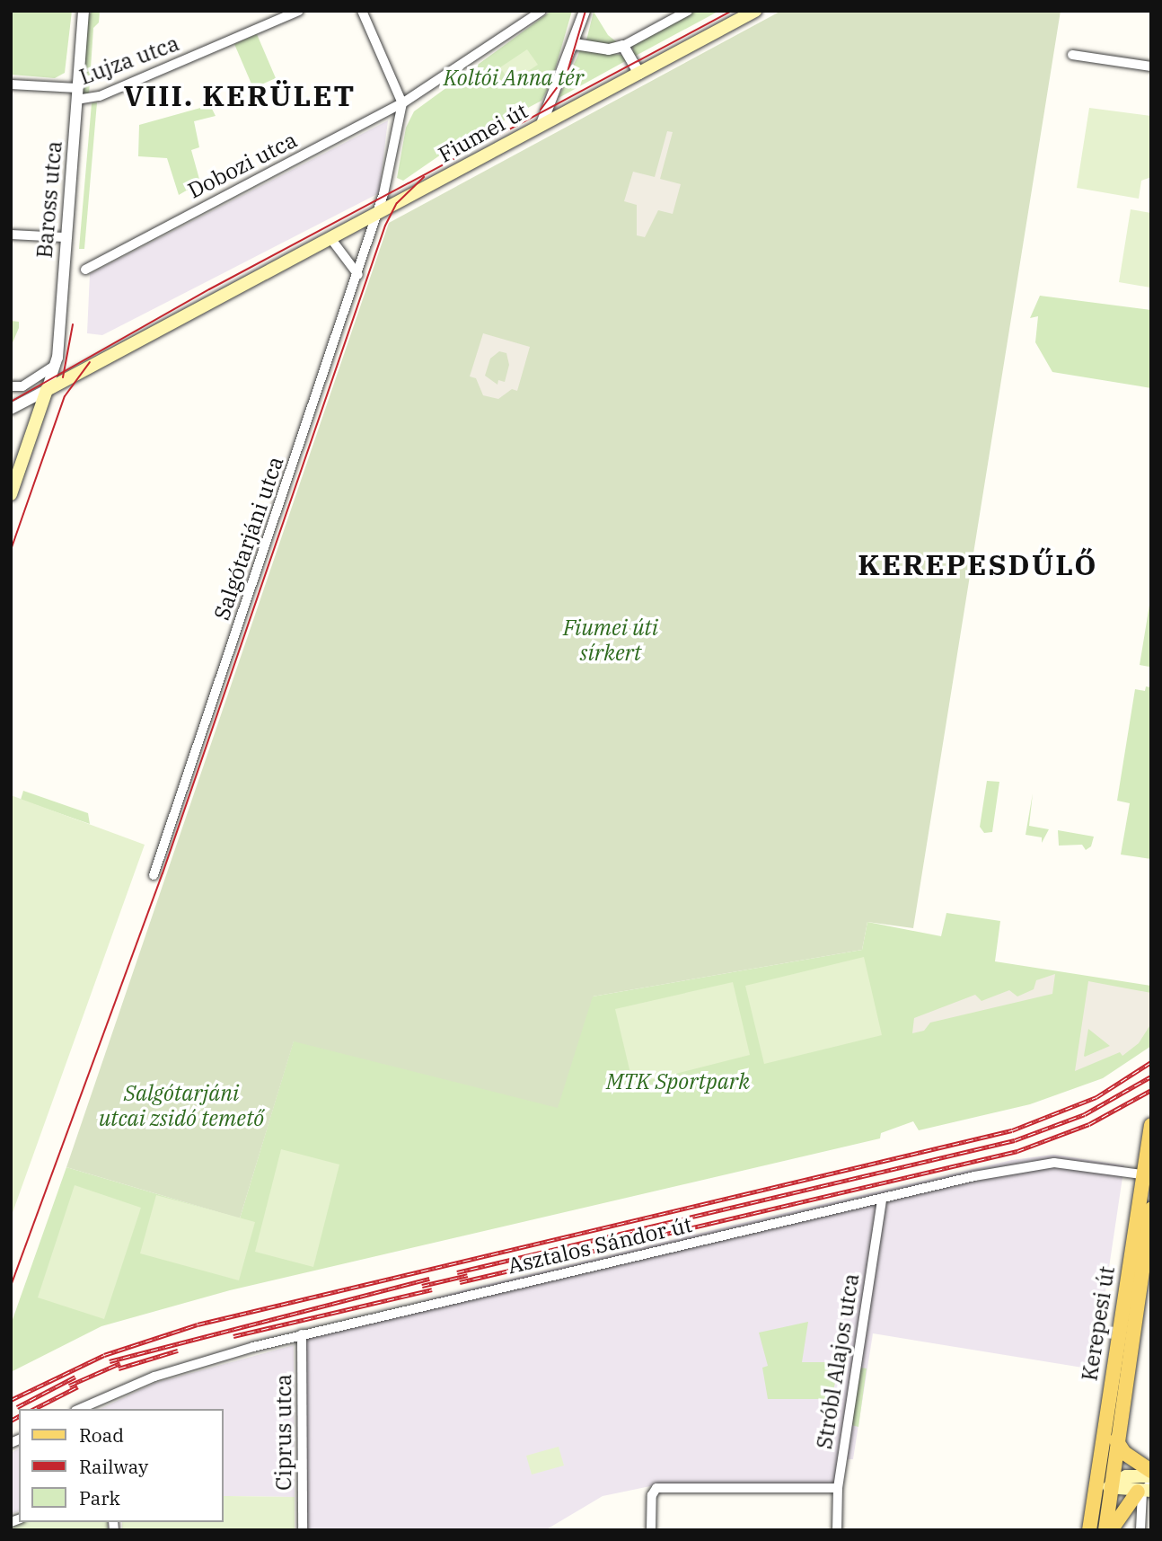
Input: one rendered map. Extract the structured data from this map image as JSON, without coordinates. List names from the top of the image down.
{
  "streets": {
    "main road": ["Fiumei út", "Kerepesi út"],
    "street": [
      "Lujza utca",
      "Dobozi utca",
      "Baross utca",
      "Salgótarjáni utca",
      "Asztalos Sándor út",
      "Stróbl Alajos utca",
      "Ciprus utca"
    ]
  },
  "crossings": [
    ["Lujza utca", "Baross utca"],
    ["Fiumei út", "Baross utca"],
    ["Fiumei út", "Salgótarjáni utca"],
    ["Dobozi utca", "Salgótarjáni utca"],
    ["Asztalos Sándor út", "Kerepesi út"],
    ["Asztalos Sándor út", "Stróbl Alajos utca"],
    ["Asztalos Sándor út", "Ciprus utca"]
  ],
  "districts": ["VIII. KERÜLET", "KEREPESDŰLŐ"],
  "parks": [
    "Koltói Anna tér",
    "Fiumei úti sírkert",
    "MTK Sportpark",
    "Salgótarjáni utcai zsidó temető"
  ],
  "legend": ["Road", "Railway", "Park"]
}
